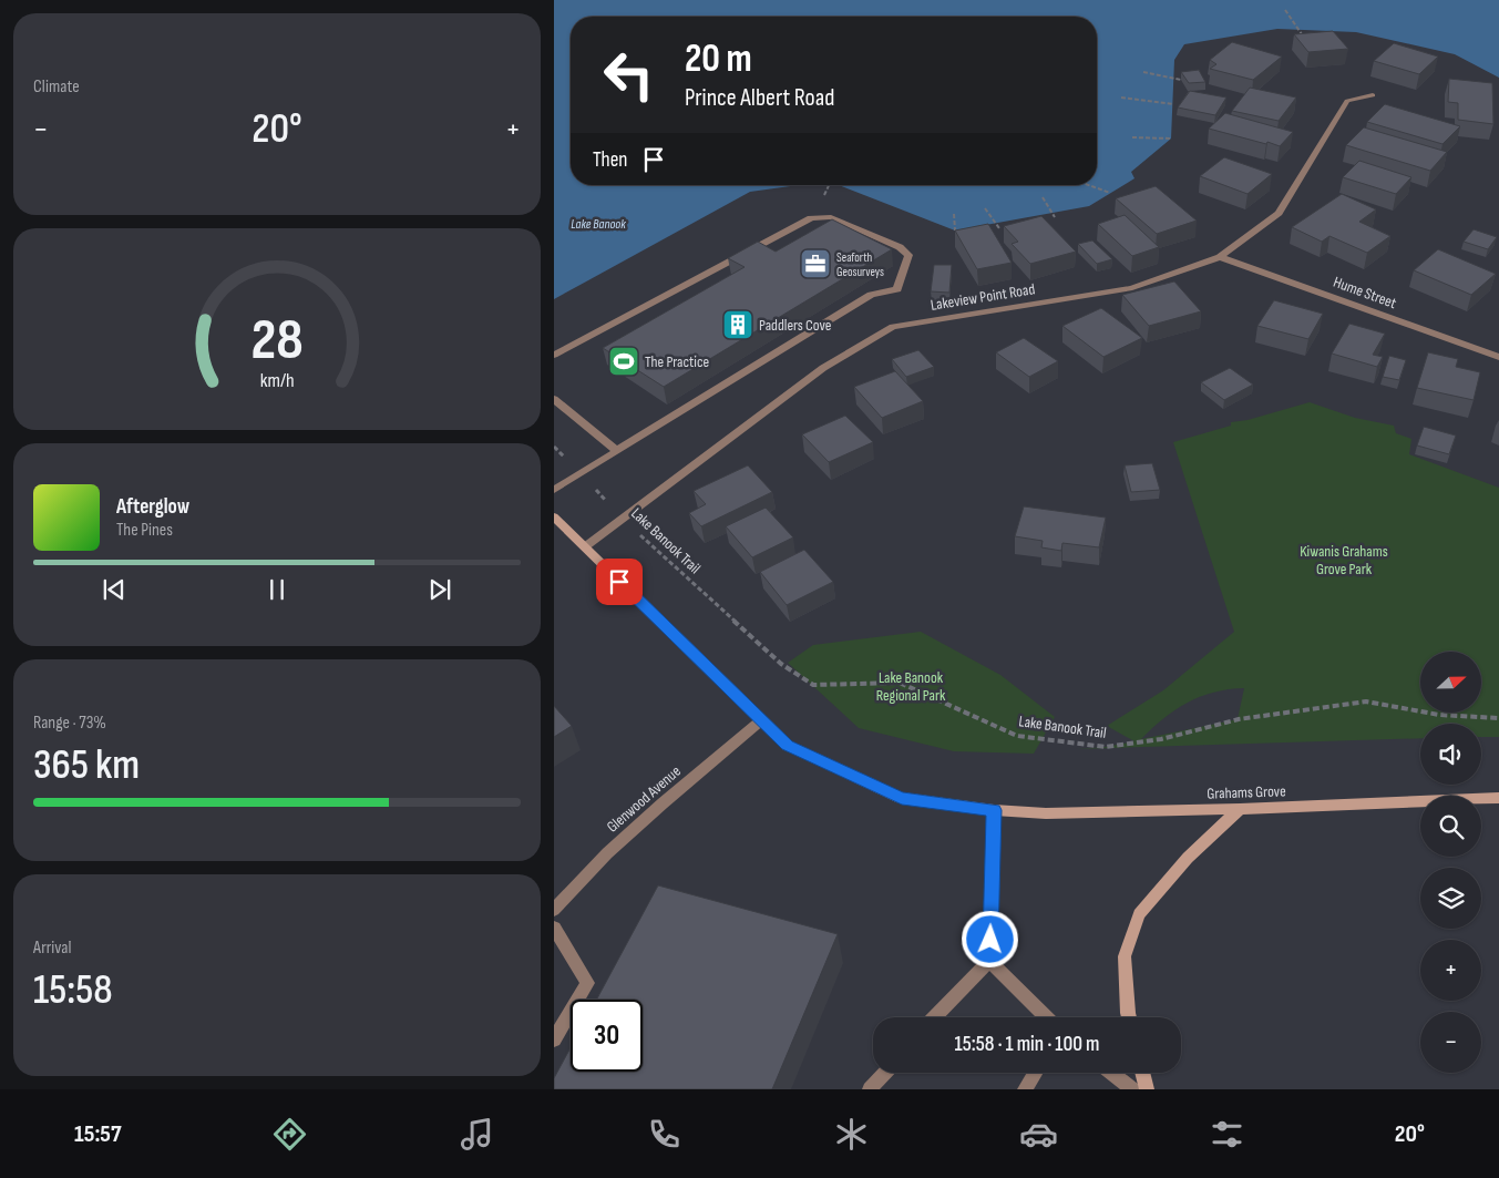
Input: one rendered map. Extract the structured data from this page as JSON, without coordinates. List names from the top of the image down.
{
  "streets": {
    "main road": ["Grahams Grove"],
    "street": ["Hume Street", "Lakeview Point Road", "Glenwood Avenue"],
    "path": ["Lake Banook Trail"]
  },
  "crossings": [
    ["Hume Street", "Lakeview Point Road"],
    ["Lakeview Point Road", "Lake Banook Trail"],
    ["Lakeview Point Road", "Grahams Grove"],
    ["Grahams Grove", "Glenwood Avenue"]
  ],
  "water": ["Lake Banook"],
  "parks": ["Kiwanis Grahams Grove Park", "Lake Banook Regional Park"],
  "places": {
    "office": ["Seaforth Geosurveys"],
    "building": ["Paddlers Cove"],
    "sports": ["The Practice"]
  },
  "north": "right",
  "page": {
    "tile": [
      "Climate",
      ["Range · 73%", "365 km"],
      ["Arrival", "15:58"]
    ],
    "turn": ["20 m", "Prince Albert Road"],
    "heat": ["−", "20°", "+"],
    "then": "Then",
    "song": ["Afterglow", "The Pines"],
    "map_buttons": ["+", "−"],
    "limit": "30",
    "trip": "15:58 · 1 min · 100 m",
    "tabs": ["15:57", "20°"],
    "gauge": ["28", "km/h"]
  }
}
